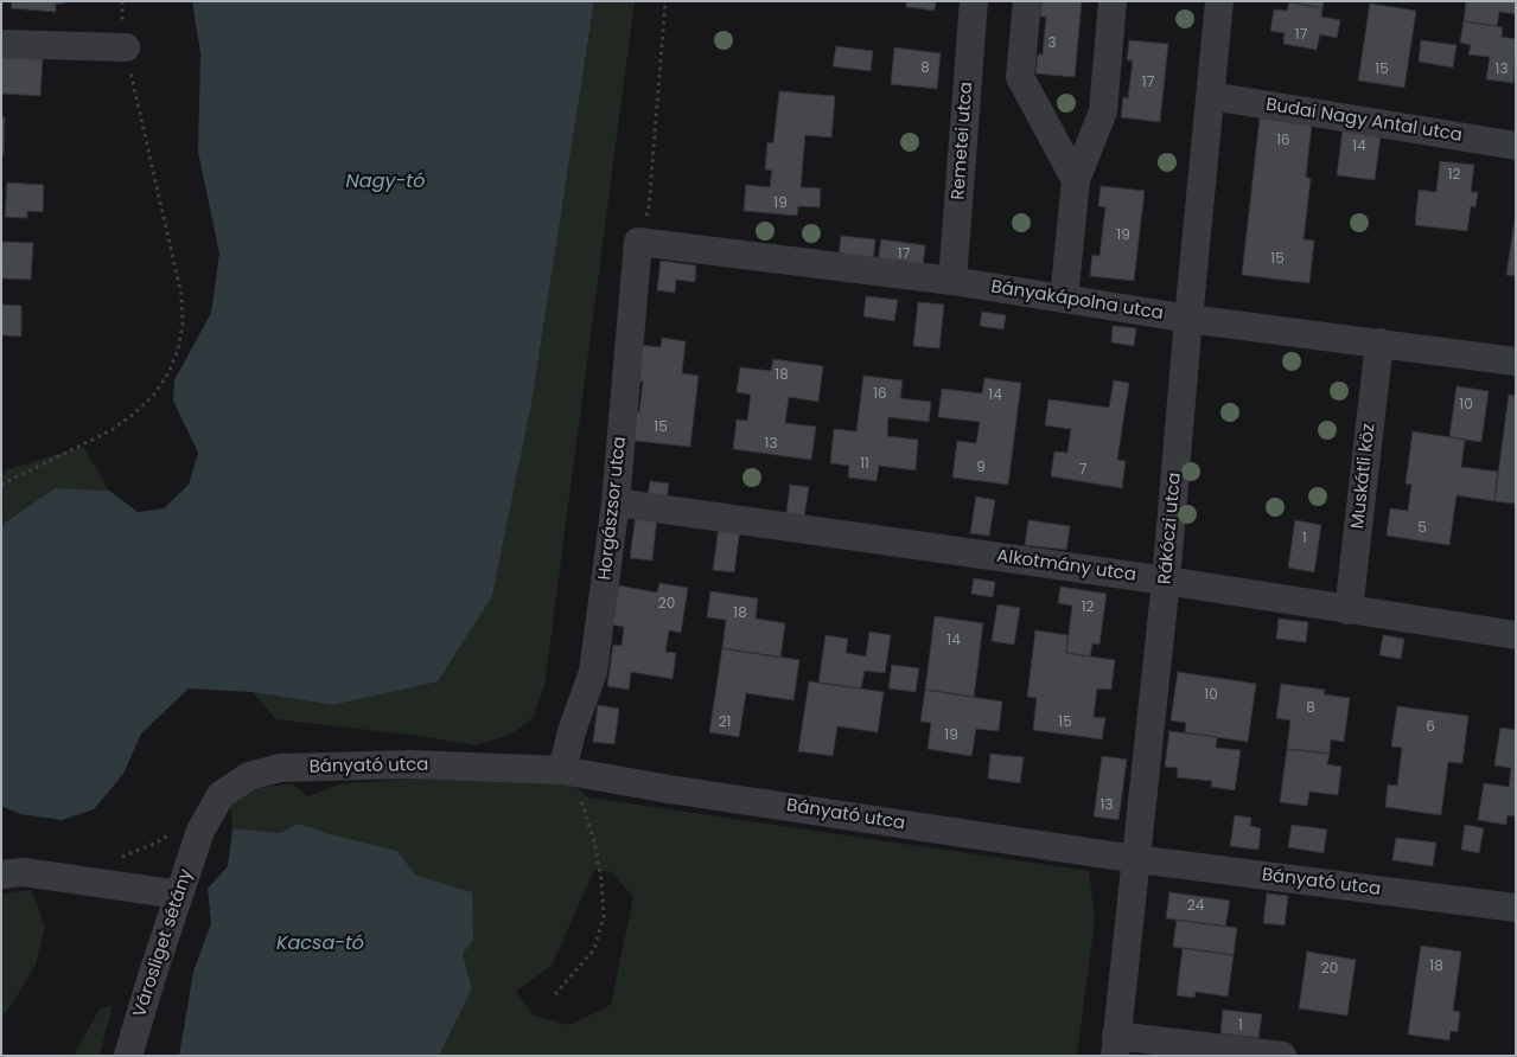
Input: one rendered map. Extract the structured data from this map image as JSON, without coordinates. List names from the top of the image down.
{
  "streets": {
    "street": [
      "Budai Nagy Antal utca",
      "Remetei utca",
      "Bányakápolna utca",
      "Muskátli köz",
      "Horgászsor utca",
      "Rákóczi utca",
      "Alkotmány utca",
      "Bányató utca",
      "Városliget sétány"
    ]
  },
  "crossings": [
    ["Budai Nagy Antal utca", "Rákóczi utca"],
    ["Remetei utca", "Bányakápolna utca"],
    ["Bányakápolna utca", "Muskátli köz"],
    ["Bányakápolna utca", "Horgászsor utca"],
    ["Bányakápolna utca", "Rákóczi utca"],
    ["Muskátli köz", "Alkotmány utca"],
    ["Horgászsor utca", "Alkotmány utca"],
    ["Horgászsor utca", "Bányató utca"],
    ["Rákóczi utca", "Alkotmány utca"],
    ["Rákóczi utca", "Bányató utca"],
    ["Bányató utca", "Városliget sétány"]
  ],
  "water": ["Nagy-tó", "Kacsa-tó"],
  "house_numbers": [
    "17",
    "3",
    "8",
    "15",
    "13",
    "17",
    "16",
    "14",
    "12",
    "19",
    "19",
    "17",
    "15",
    "18",
    "16",
    "14",
    "10",
    "15",
    "13",
    "11",
    "9",
    "7",
    "5",
    "1",
    "20",
    "12",
    "18",
    "14",
    "10",
    "8",
    "21",
    "15",
    "6",
    "19",
    "13",
    "24",
    "18",
    "20",
    "1"
  ]
}
